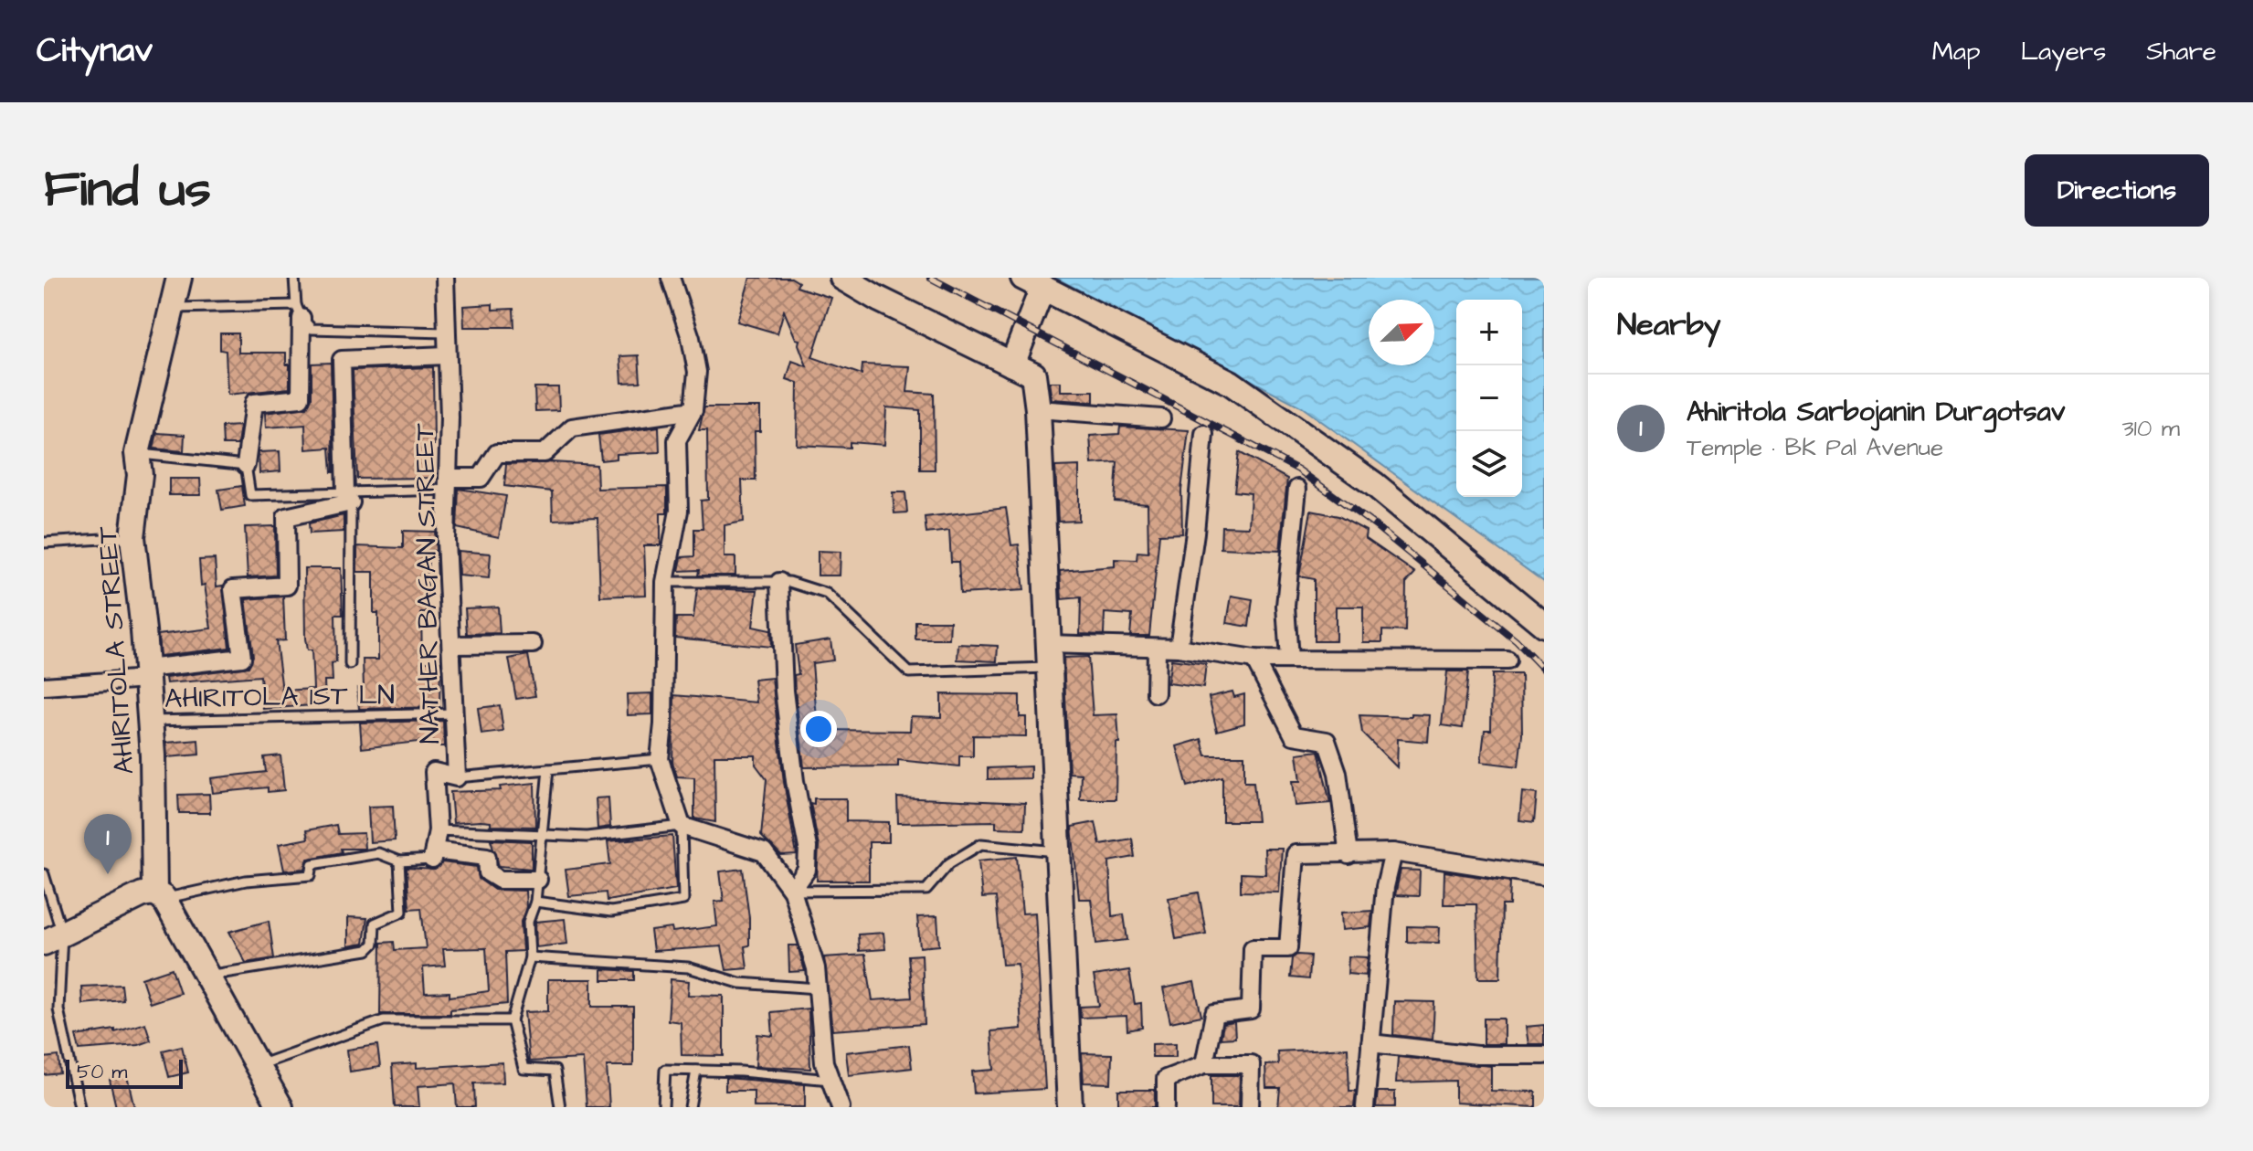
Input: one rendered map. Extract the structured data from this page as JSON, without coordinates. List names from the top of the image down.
{
  "streets": {
    "main road": ["AHIRITOLA STREET"],
    "street": ["NATHER BAGAN STREET"],
    "lane": ["AHIRITOLA 1ST LN"]
  },
  "crossings": [
    ["NATHER BAGAN STREET", "AHIRITOLA 1ST LN"],
    ["AHIRITOLA STREET", "AHIRITOLA 1ST LN"]
  ],
  "scale_bar": "50 m",
  "north": "top right",
  "page": {
    "header": "Citynav",
    "nav": ["Map", "Layers", "Share"],
    "title": "Find us",
    "buttons": "Directions",
    "heading": "Nearby",
    "map_buttons": ["+", "−"],
    "list": [
      {
        "mark": "1",
        "name": "Ahiritola Sarbojanin Durgotsav",
        "note": "Temple · BK Pal Avenue",
        "value": "310 m"
      }
    ],
    "pins": "1",
    "scale": "50 m"
  }
}
